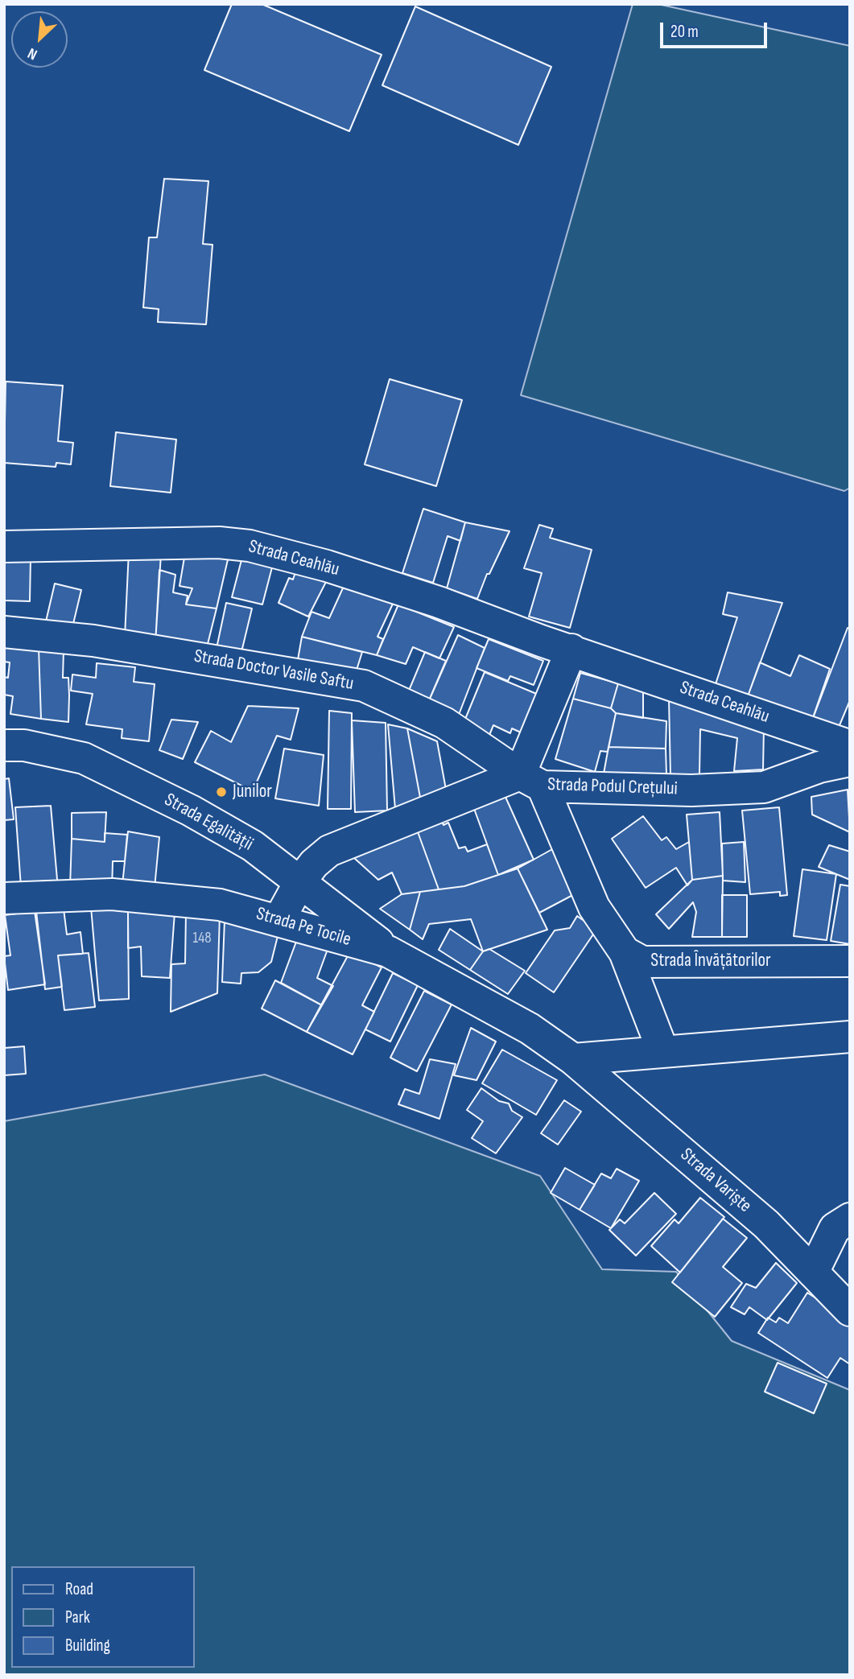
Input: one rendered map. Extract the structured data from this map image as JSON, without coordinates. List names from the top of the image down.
{
  "streets": {
    "street": [
      "Strada Ceahlău",
      "Strada Doctor Vasile Saftu",
      "Strada Podul Crețului",
      "Strada Egalității",
      "Strada Pe Tocile",
      "Strada Învățătorilor",
      "Strada Variște"
    ]
  },
  "crossings": [
    ["Strada Ceahlău", "Strada Podul Crețului"],
    ["Strada Doctor Vasile Saftu", "Strada Podul Crețului"],
    ["Strada Doctor Vasile Saftu", "Strada Învățătorilor"],
    ["Strada Podul Crețului", "Strada Egalității"],
    ["Strada Podul Crețului", "Strada Pe Tocile"],
    ["Strada Podul Crețului", "Strada Învățătorilor"],
    ["Strada Egalității", "Strada Pe Tocile"],
    ["Strada Pe Tocile", "Strada Variște"]
  ],
  "places": ["Junilor"],
  "house_numbers": ["148"],
  "legend": ["Road", "Park", "Building"],
  "scale_bar": "20 m",
  "north": "bottom left"
}
